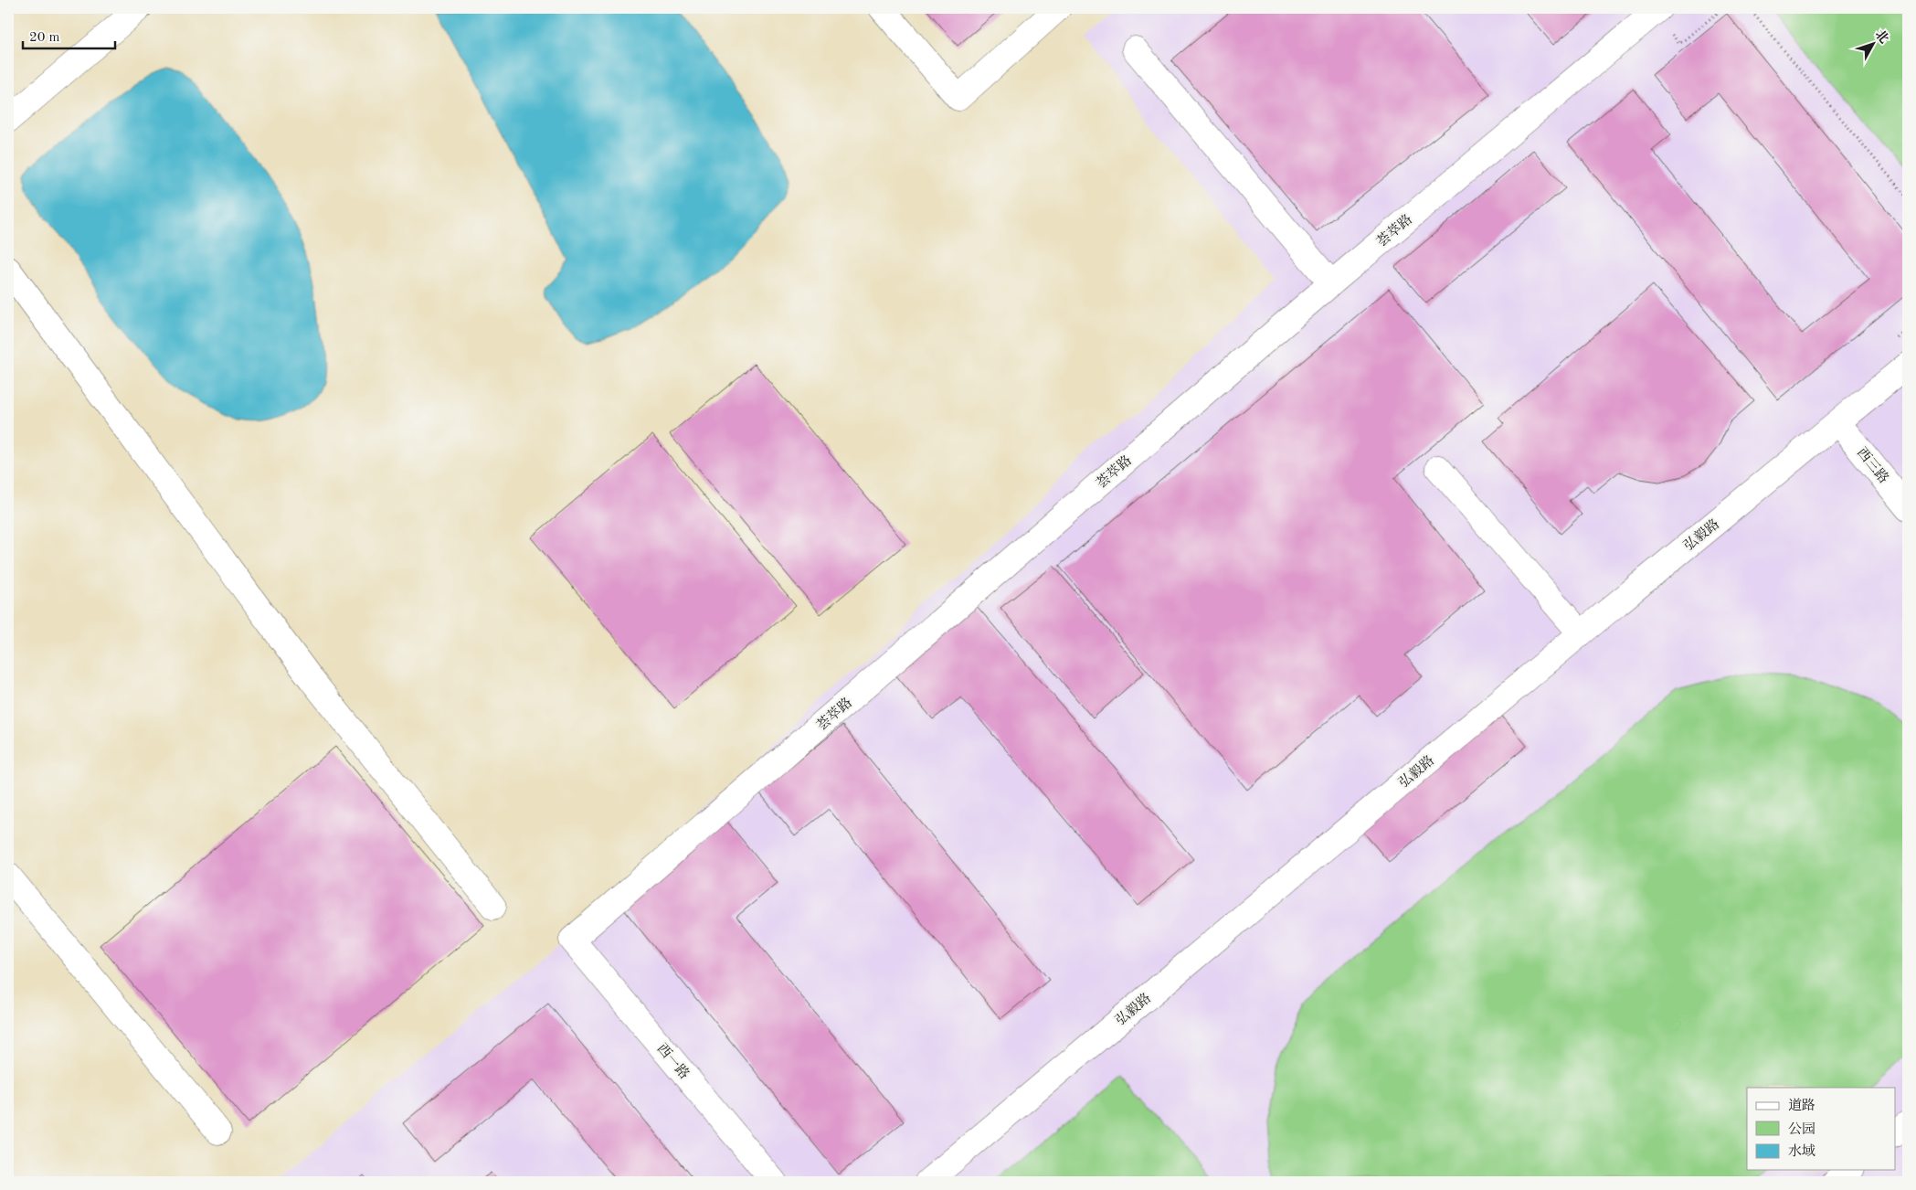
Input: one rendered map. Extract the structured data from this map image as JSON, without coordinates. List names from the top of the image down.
{
  "streets": {
    "street": [
      "荟萃路",
      "西三路",
      "弘毅路",
      "西一路"
    ]
  },
  "crossings": [
    ["荟萃路", "西一路"],
    ["西三路", "弘毅路"]
  ],
  "legend": ["道路", "公园", "水域"],
  "scale_bar": "20 m",
  "north": "top right"
}
